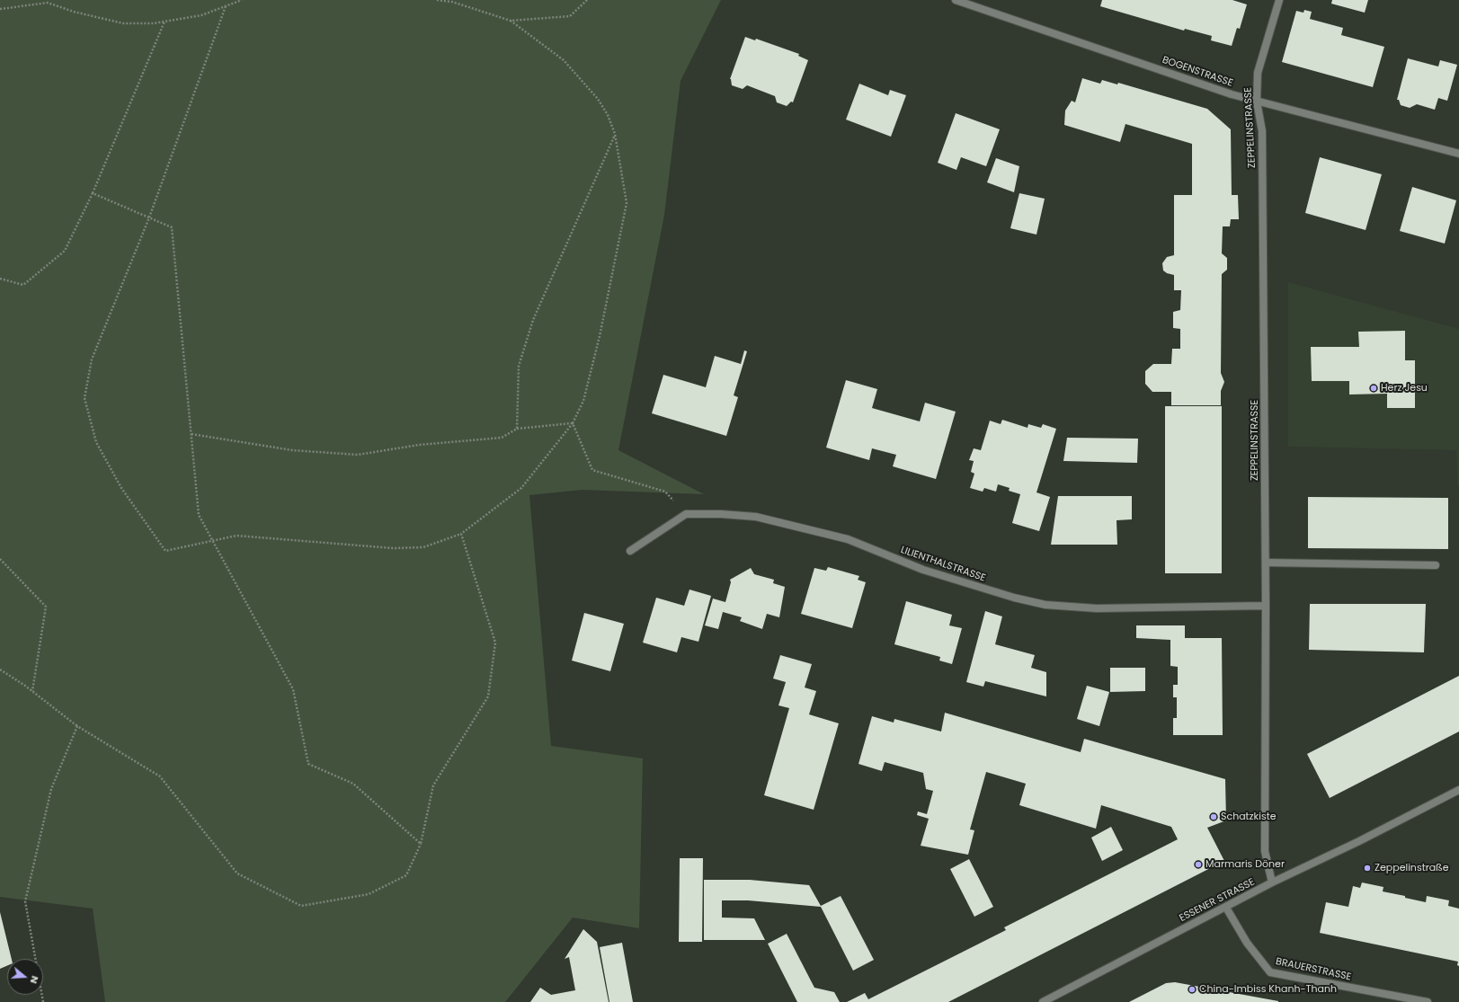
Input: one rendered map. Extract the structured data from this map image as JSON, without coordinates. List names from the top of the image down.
{
  "streets": {
    "street": [
      "BOGENSTRASSE",
      "ZEPPELINSTRASSE",
      "LILIENTHALSTRASSE",
      "ESSENER STRASSE",
      "BRAUERSTRASSE"
    ]
  },
  "crossings": [
    ["BOGENSTRASSE", "ZEPPELINSTRASSE"],
    ["ZEPPELINSTRASSE", "LILIENTHALSTRASSE"],
    ["ZEPPELINSTRASSE", "ESSENER STRASSE"],
    ["ESSENER STRASSE", "BRAUERSTRASSE"]
  ],
  "places": [
    "Herz Jesu",
    "Schatzkiste",
    "Marmaris Döner",
    "Zeppelinstraße",
    "China-Imbiss Khanh-Thanh"
  ],
  "north": "right"
}
